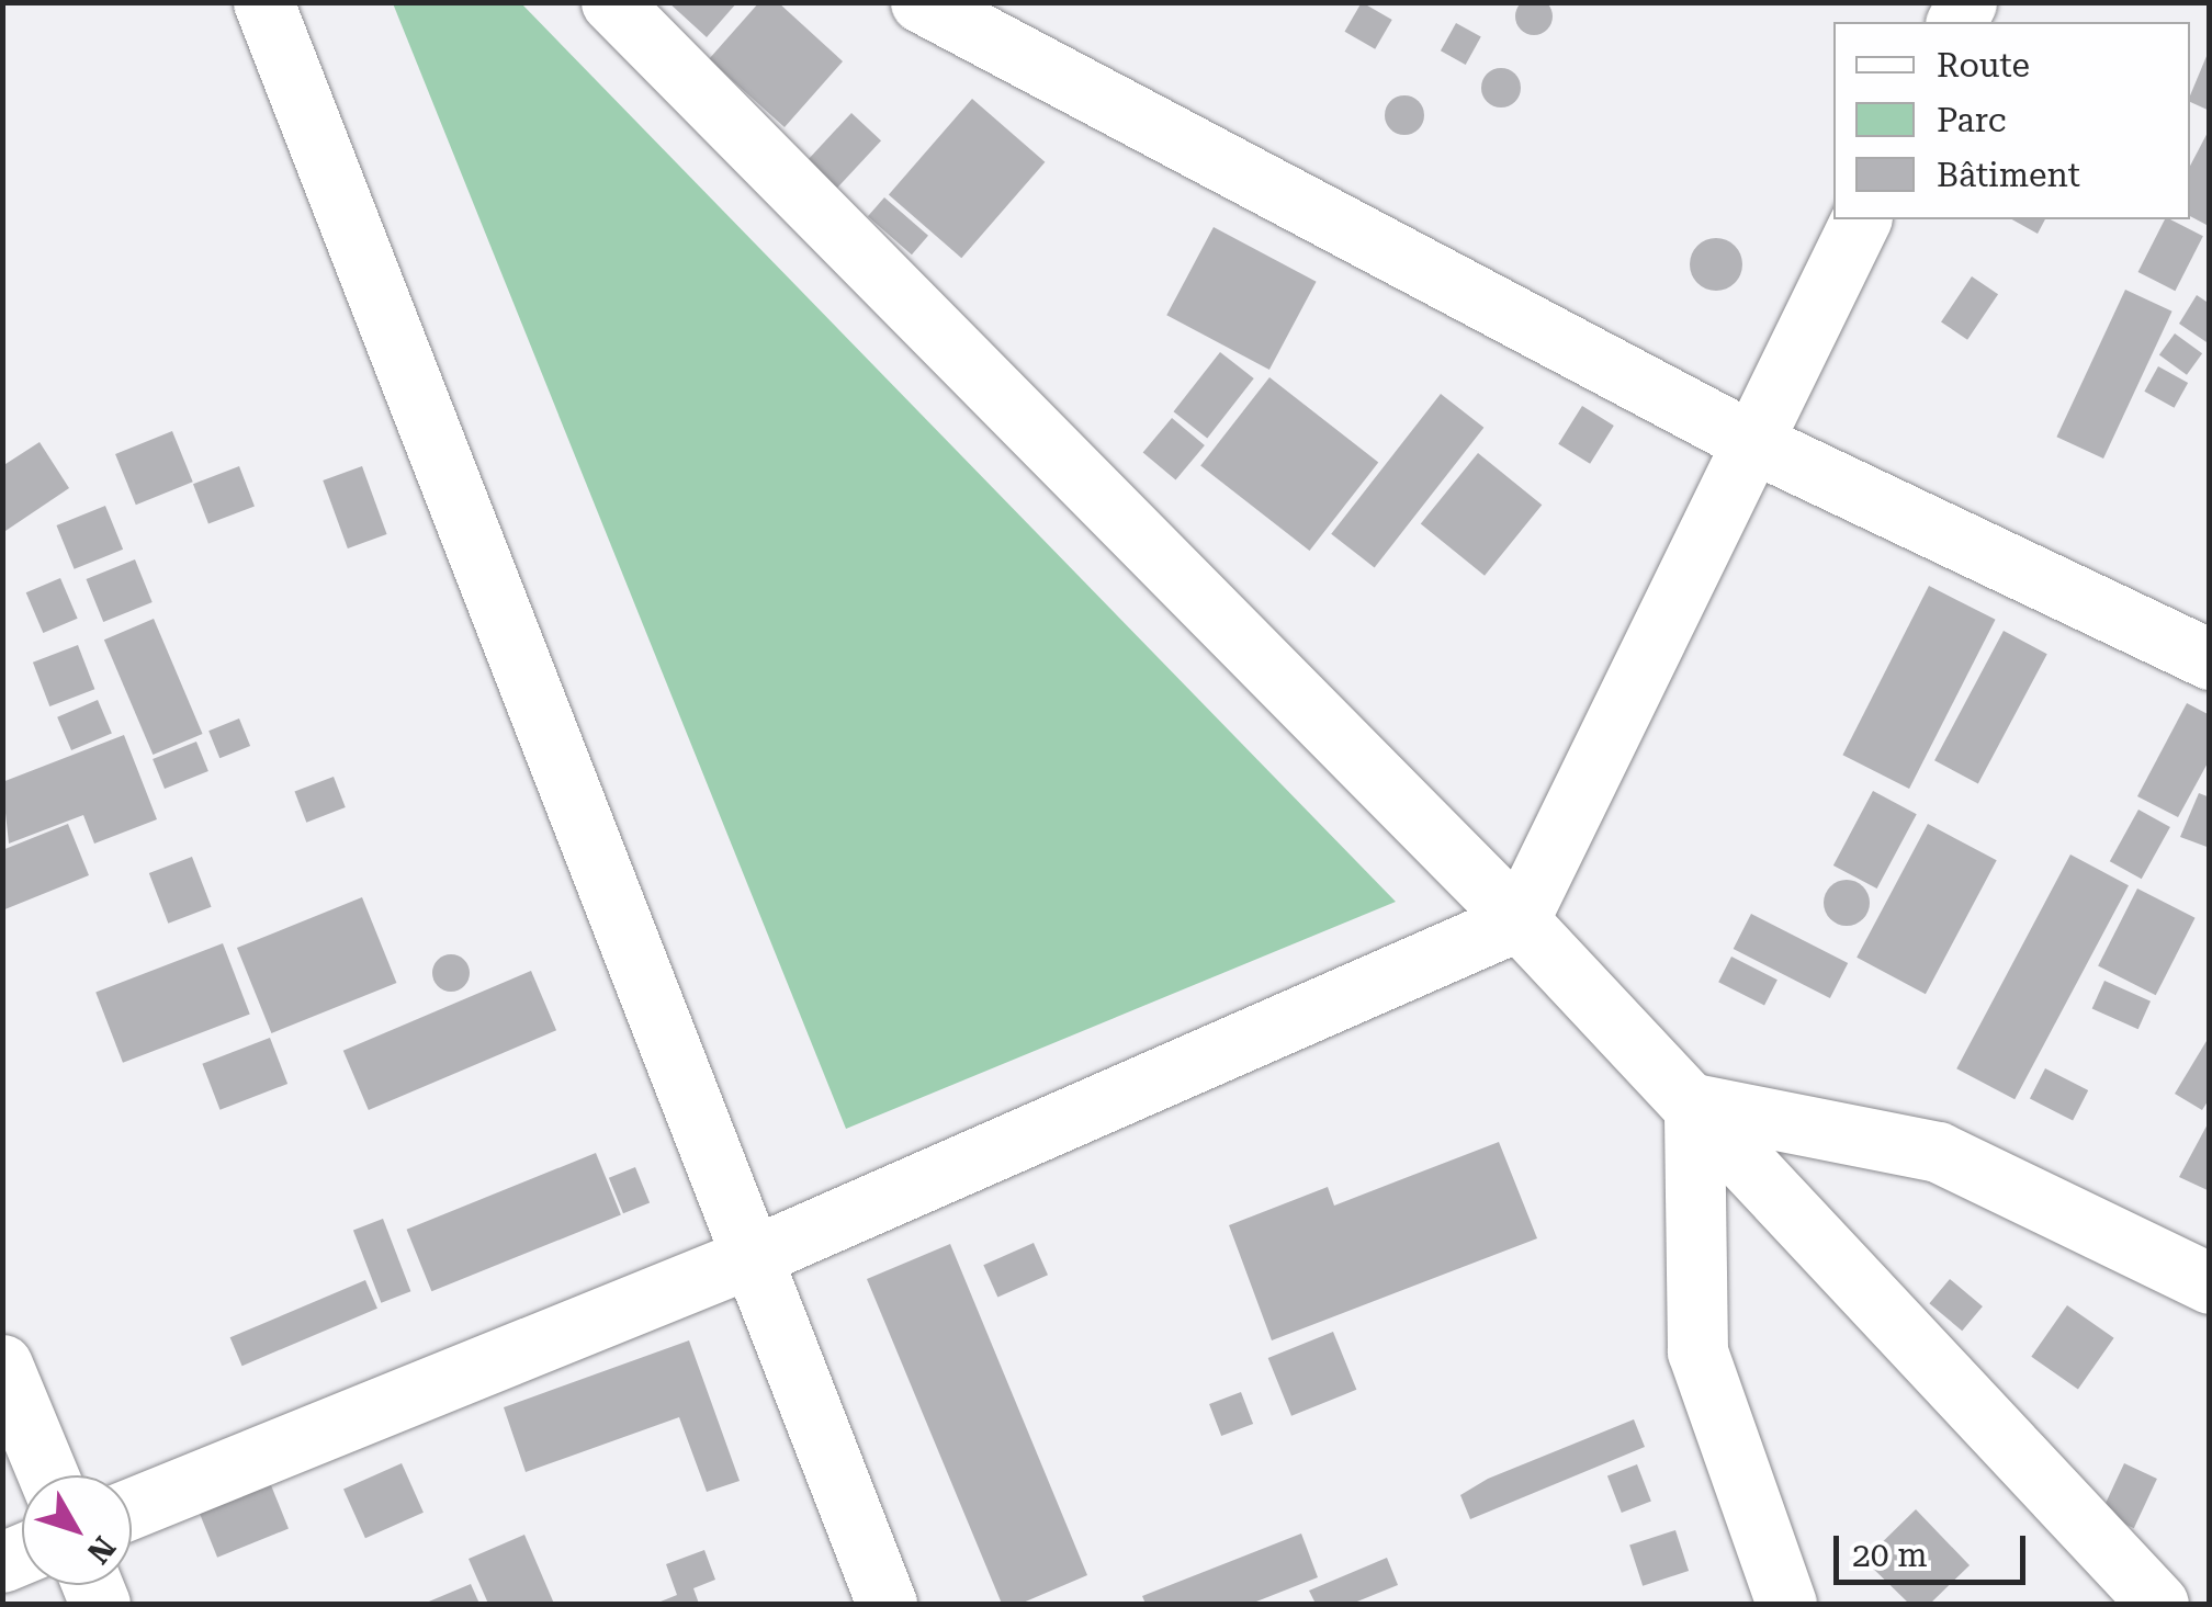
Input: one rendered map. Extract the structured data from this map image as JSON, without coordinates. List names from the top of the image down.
{
  "legend": ["Route", "Parc", "Bâtiment"],
  "scale_bar": "20 m",
  "north": "bottom right"
}
